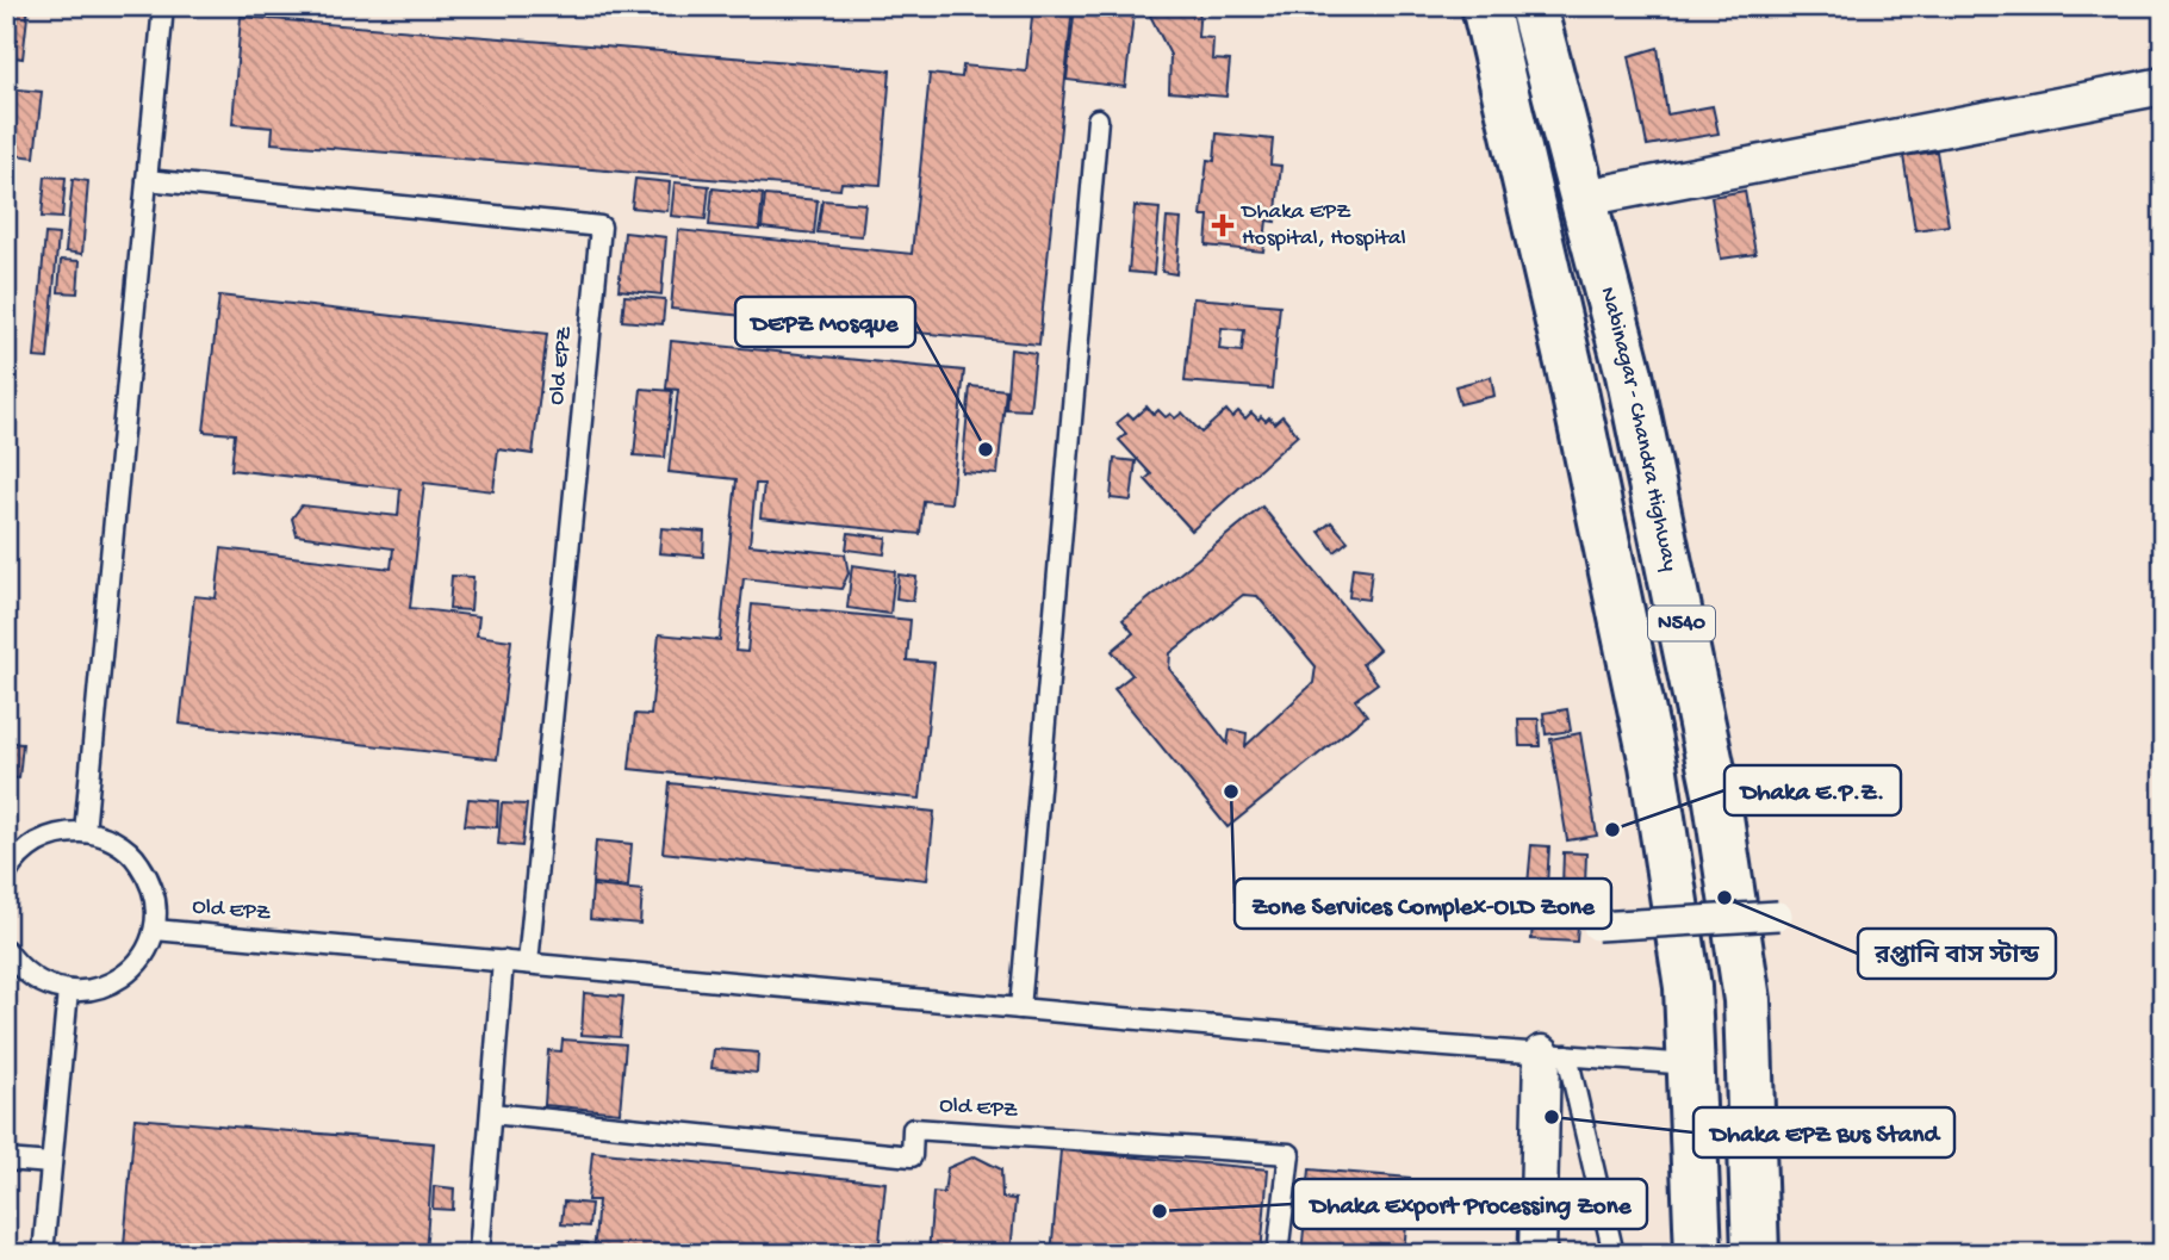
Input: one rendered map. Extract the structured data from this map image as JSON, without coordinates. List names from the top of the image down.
{
  "streets": {
    "highway": ["Nabinagar - Chandra Highway", "N540"],
    "lane": ["Old EPZ"]
  },
  "crossings": [
    ["Old EPZ", "N540"]
  ],
  "places": {
    "health": ["Dhaka EPZ Hospital, Hospital"],
    "other": [
      "DEPZ Mosque",
      "Zone Services Complex-OLD Zone",
      "Dhaka E.P.Z.",
      "রপ্তানি বাস স্টান্ড",
      "Dhaka EPZ Bus Stand",
      "Dhaka Export Processing Zone"
    ]
  }
}
